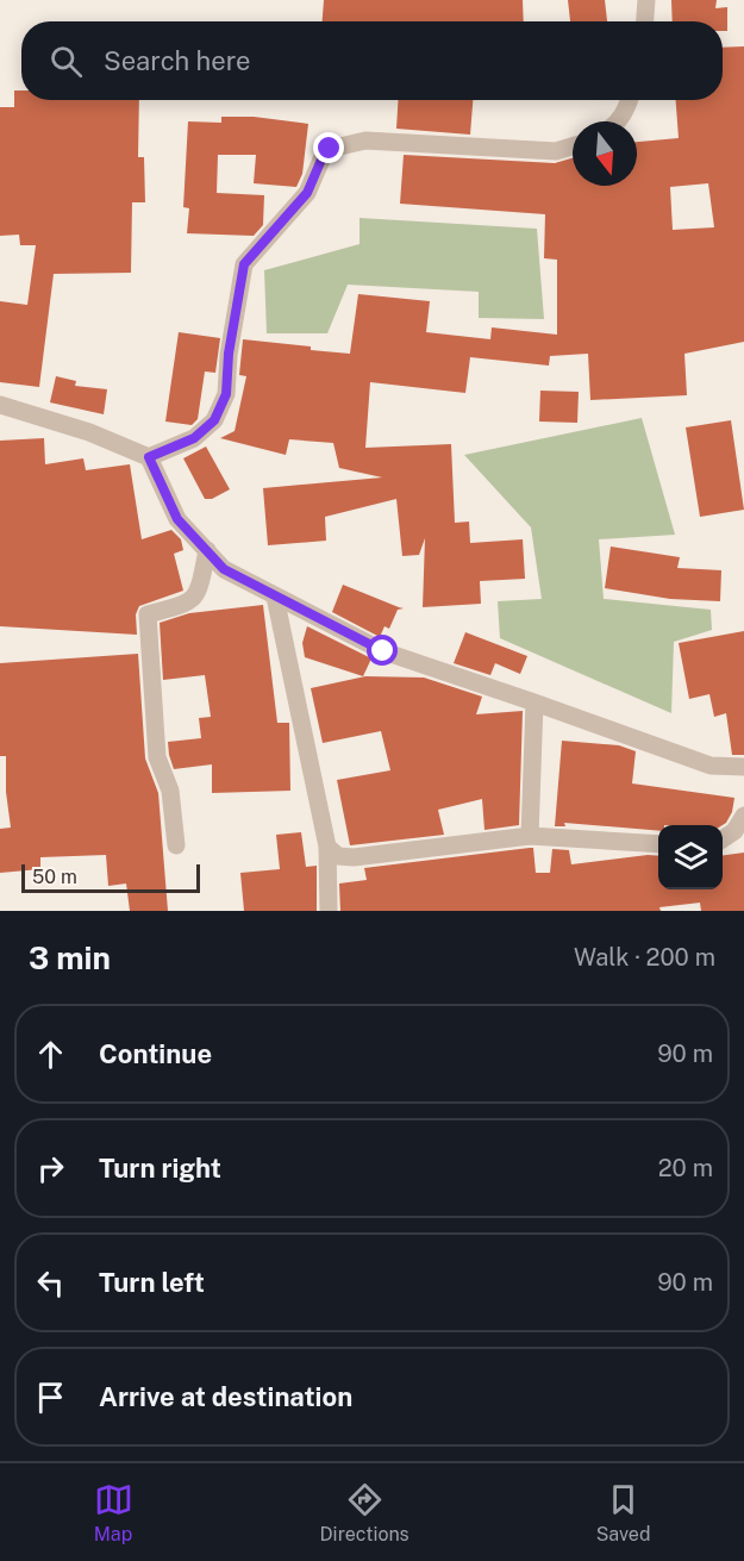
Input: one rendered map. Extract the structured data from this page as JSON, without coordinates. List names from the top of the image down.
{
  "scale_bar": "50 m",
  "north": "bottom",
  "page": {
    "search": "Search here",
    "scale": "50 m",
    "heading": ["3 min", "Walk · 200 m"],
    "list": [
      ["Continue", "90 m"],
      ["Turn right", "20 m"],
      ["Turn left", "90 m"],
      "Arrive at destination"
    ],
    "nav": ["Map", "Directions", "Saved"]
  }
}
